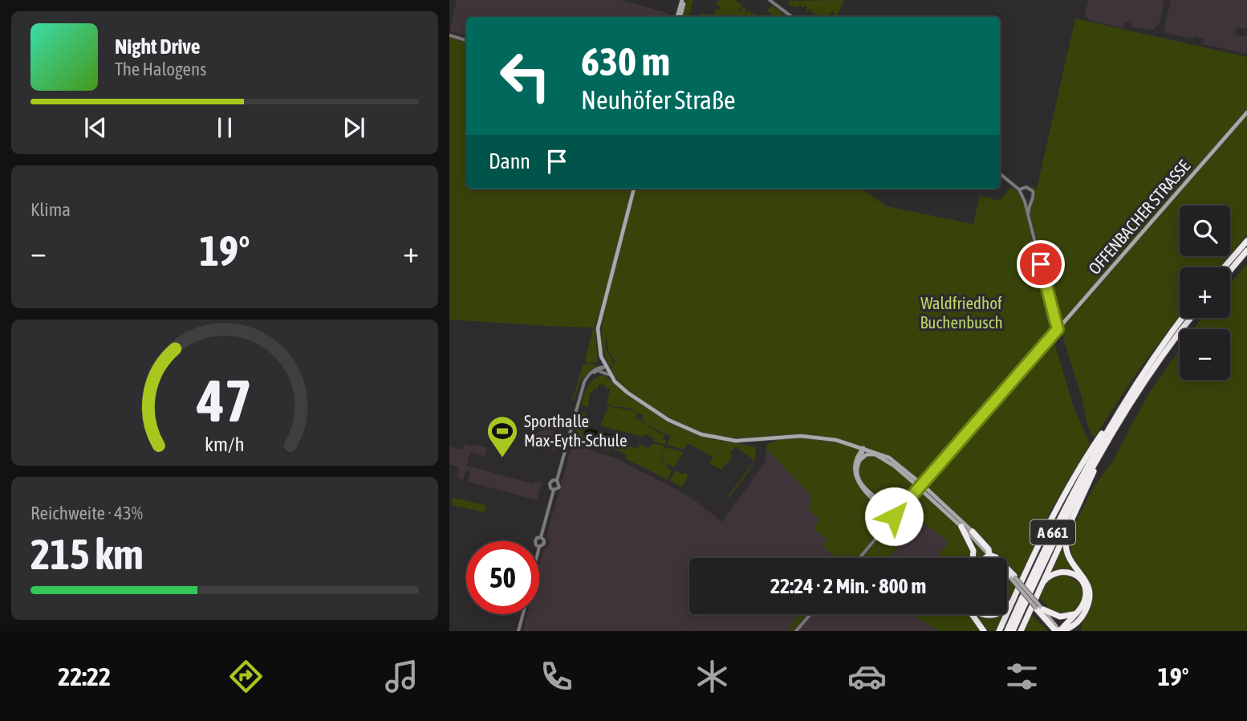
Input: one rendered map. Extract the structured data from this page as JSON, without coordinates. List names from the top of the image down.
{
  "streets": {
    "highway": ["A 661"],
    "main road": ["OFFENBACHER STRASSE"]
  },
  "parks": ["Waldfriedhof Buchenbusch"],
  "places": {
    "sports": ["Sporthalle Max-Eyth-Schule"]
  },
  "page": {
    "turn": ["630 m", "Neuhöfer Straße"],
    "song": ["Night Drive", "The Halogens"],
    "then": "Dann",
    "tile": [
      "Klima",
      ["Reichweite · 43%", "215 km"]
    ],
    "map_buttons": ["+", "−"],
    "heat": ["−", "19°", "+"],
    "limit": "50",
    "trip": "22:24 · 2 Min. · 800 m",
    "tabs": ["22:22", "19°"],
    "gauge": ["47", "km/h"]
  }
}
